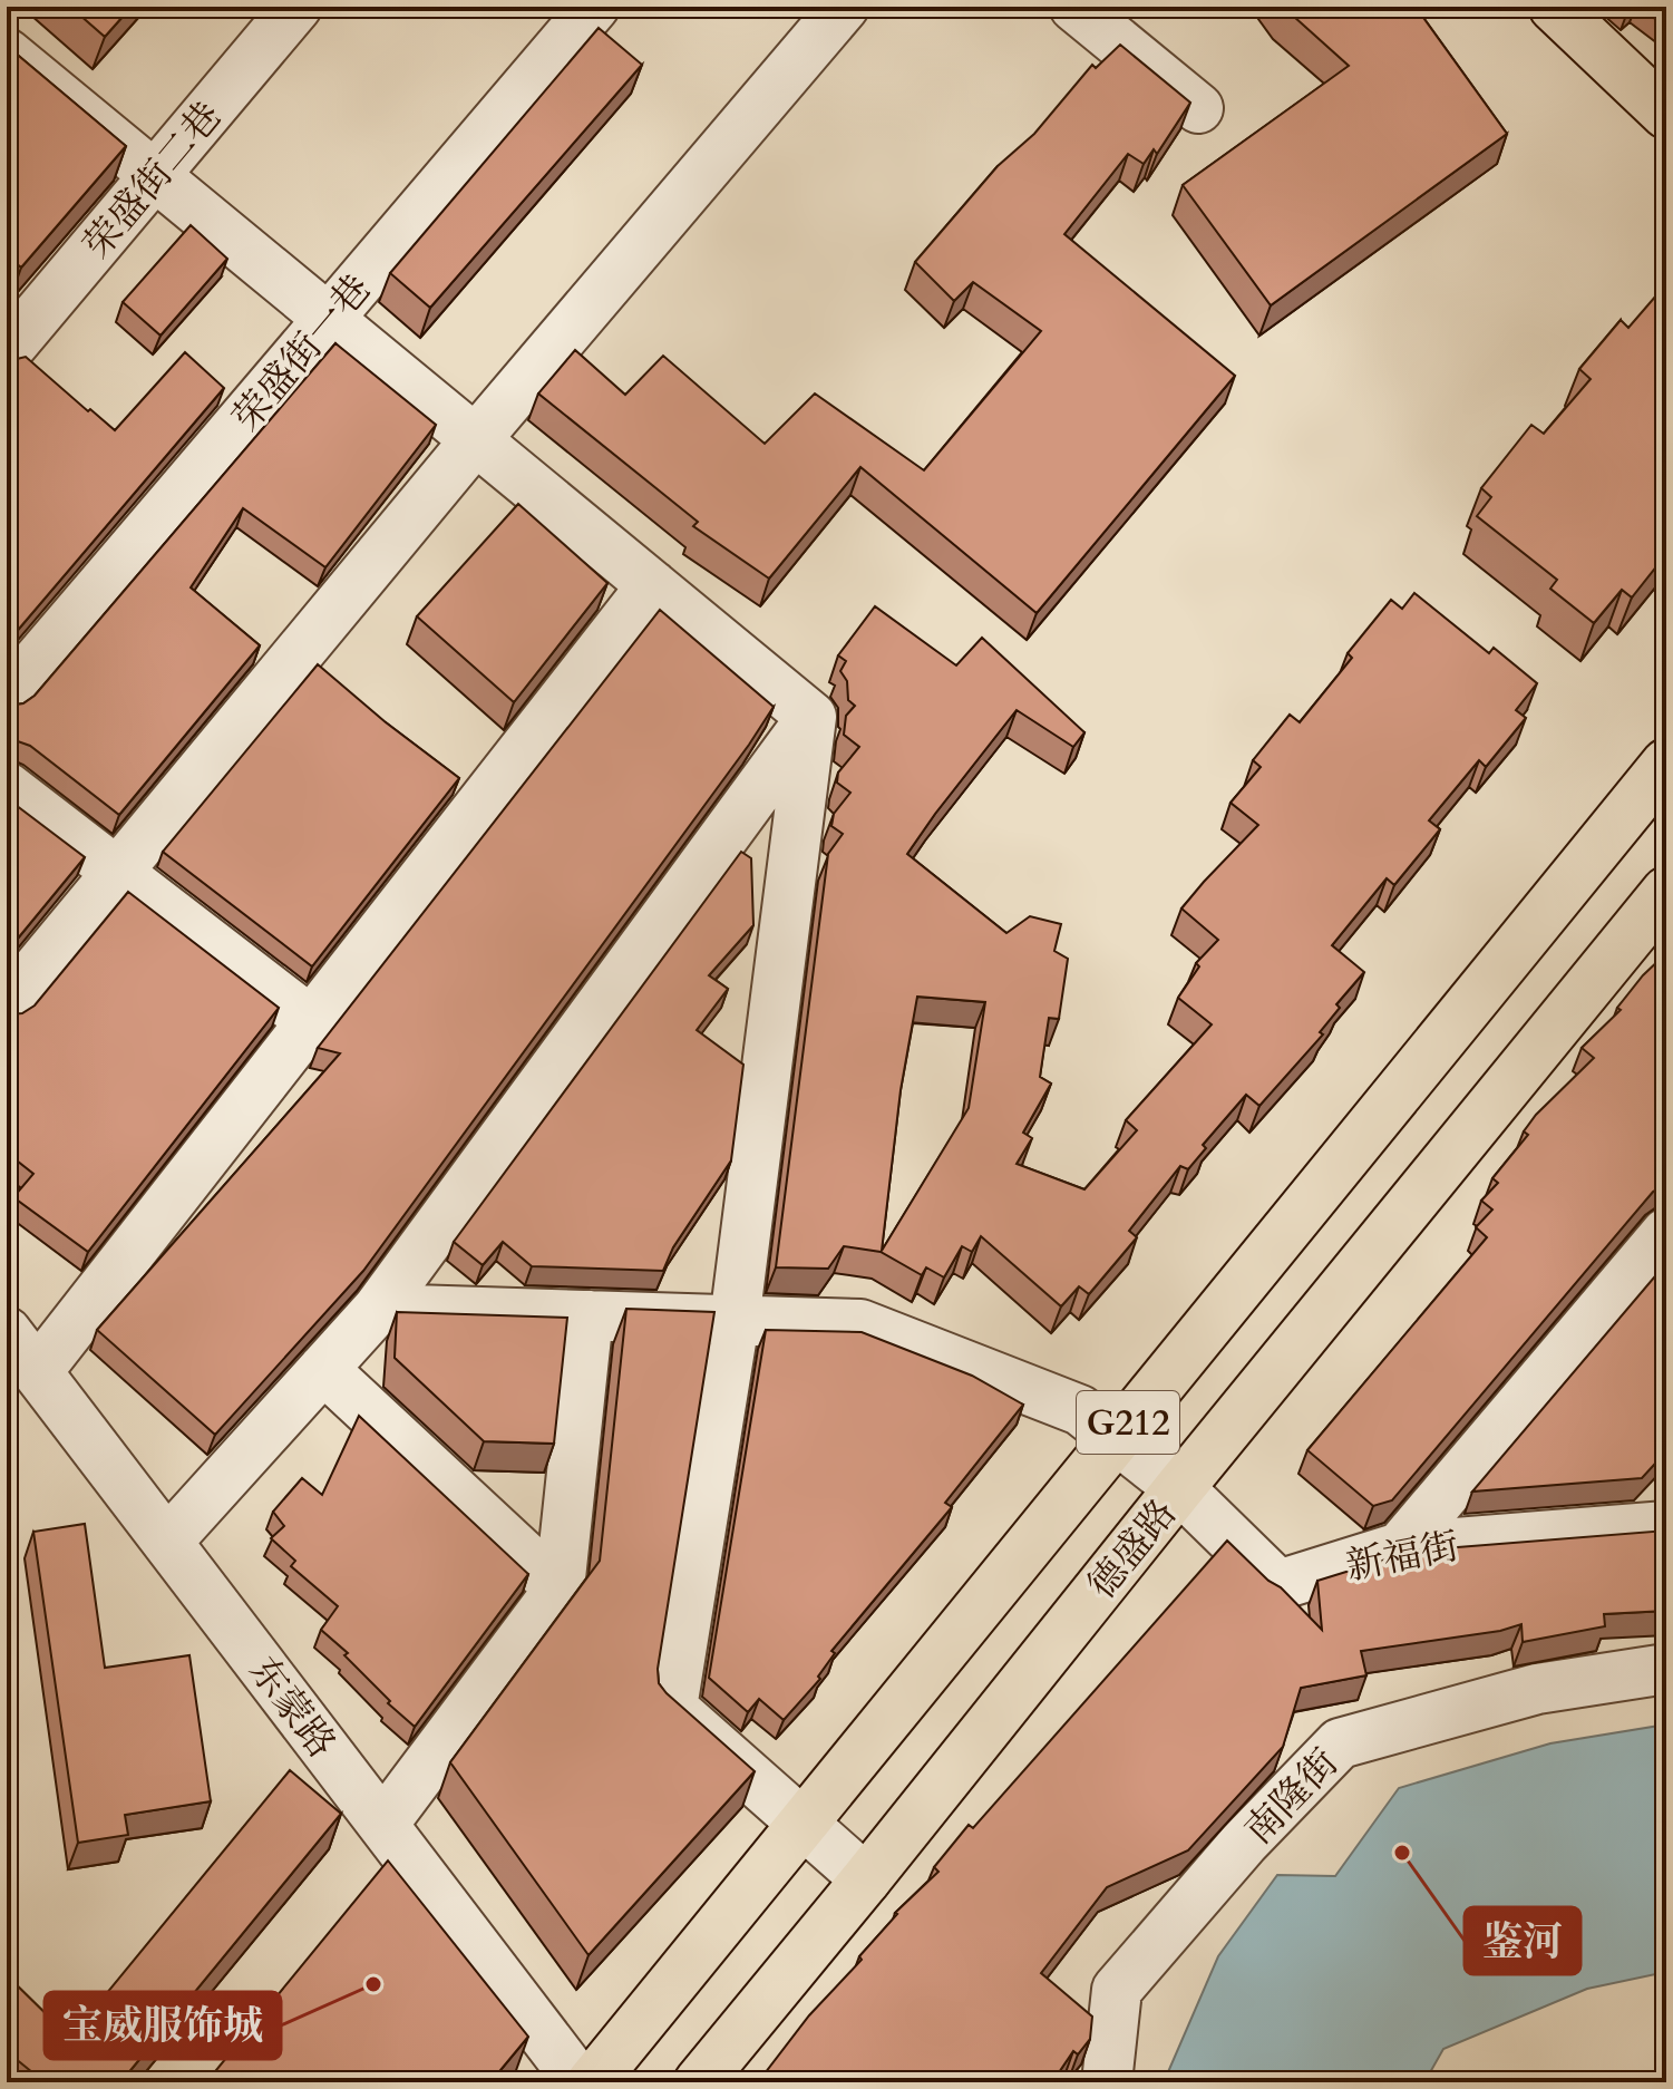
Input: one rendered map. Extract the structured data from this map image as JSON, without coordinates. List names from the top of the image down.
{
  "streets": {
    "main road": ["G212", "德盛路"],
    "street": [
      "荣盛街二巷",
      "荣盛街一巷",
      "新福街",
      "东蒙路",
      "南隆街"
    ]
  },
  "crossings": [
    ["德盛路", "新福街"]
  ],
  "places": ["鉴河", "宝威服饰城"]
}
